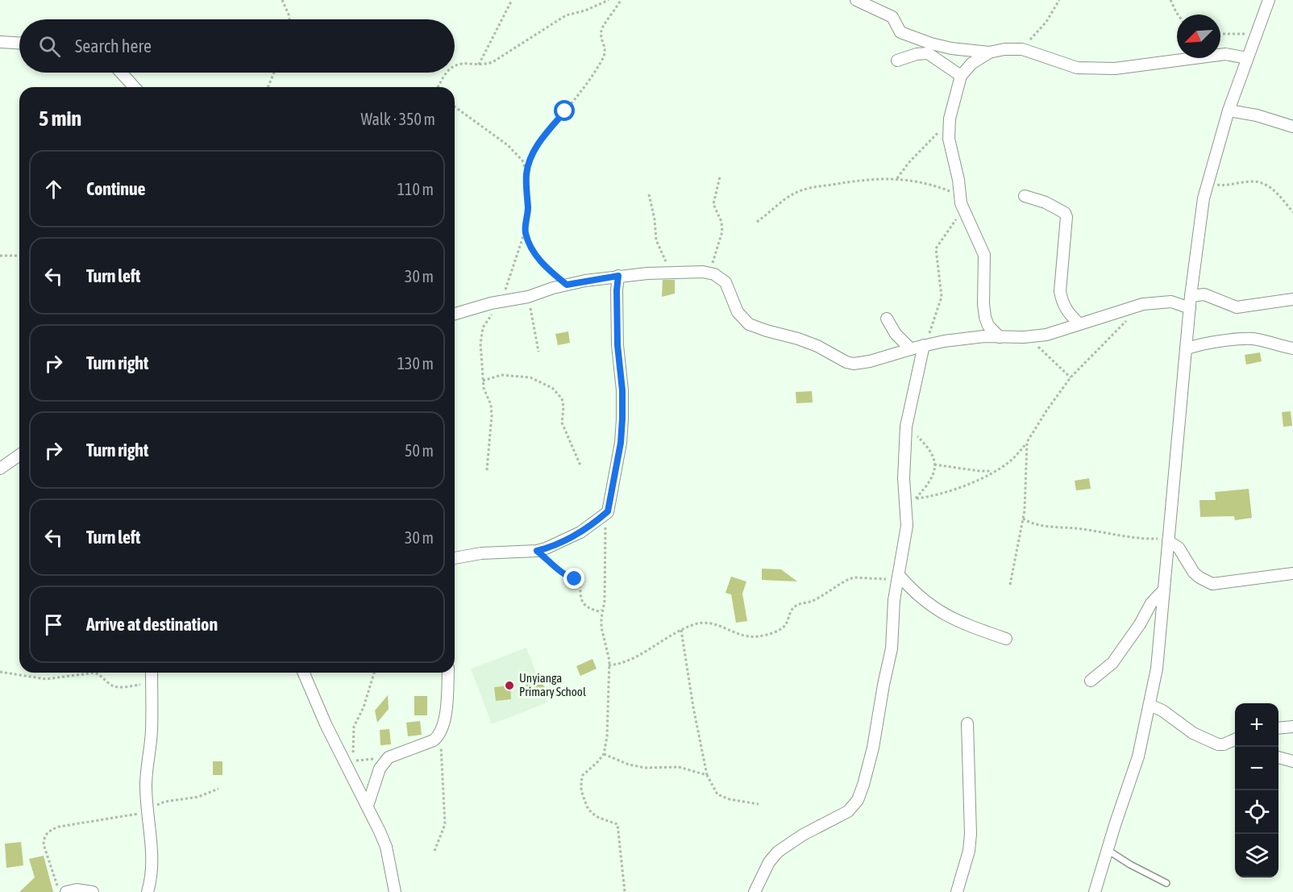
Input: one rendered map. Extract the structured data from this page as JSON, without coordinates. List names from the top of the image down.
{
  "places": ["Unyianga Primary School"],
  "north": "bottom left",
  "page": {
    "search": "Search here",
    "heading": ["5 min", "Walk · 350 m"],
    "list": [
      ["Continue", "110 m"],
      ["Turn left", "30 m"],
      ["Turn right", "130 m"],
      ["Turn right", "50 m"],
      ["Turn left", "30 m"],
      "Arrive at destination"
    ],
    "map_buttons": ["+", "−"]
  }
}
